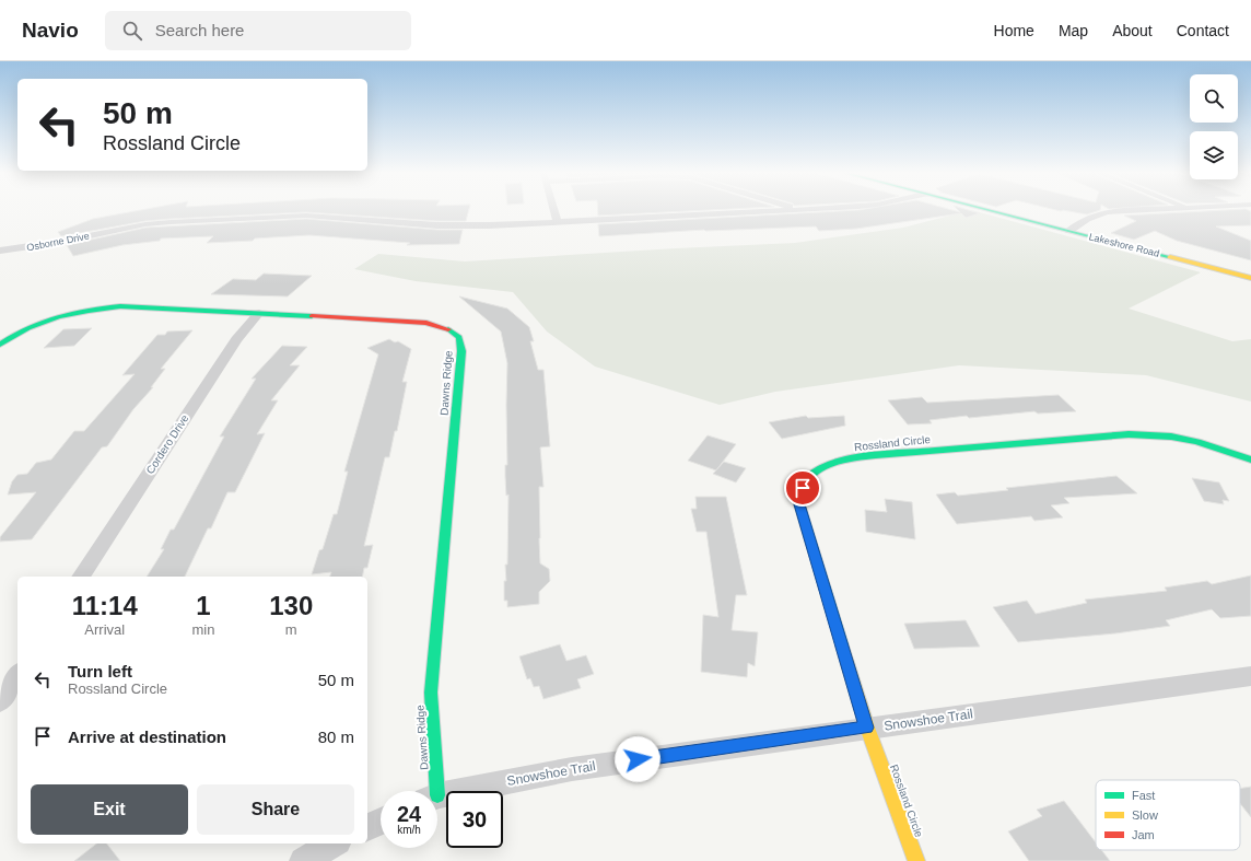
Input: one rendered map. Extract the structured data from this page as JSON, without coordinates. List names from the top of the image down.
{
  "streets": {
    "street": [
      "Osborne Drive",
      "Lakeshore Road",
      "Dawns Ridge",
      "Rossland Circle",
      "Cordero Drive",
      "Snowshoe Trail"
    ]
  },
  "crossings": [
    ["Dawns Ridge", "Cordero Drive"],
    ["Rossland Circle", "Snowshoe Trail"]
  ],
  "legend": ["Fast", "Slow", "Jam"],
  "page": {
    "header": "Navio",
    "search": "Search here",
    "nav": [
      "Home",
      "Map",
      "About",
      "Contact"
    ],
    "turn": ["50 m", "Rossland Circle"],
    "eta": [
      "11:14",
      "Arrival",
      "1",
      "min",
      "130",
      "m"
    ],
    "list": [
      {
        "name": "Turn left",
        "note": "Rossland Circle",
        "value": "50 m"
      },
      {
        "name": "Arrive at destination",
        "value": "80 m"
      }
    ],
    "buttons": ["Exit", "Share"],
    "speed": "24 km/h",
    "limit": "30"
  }
}
